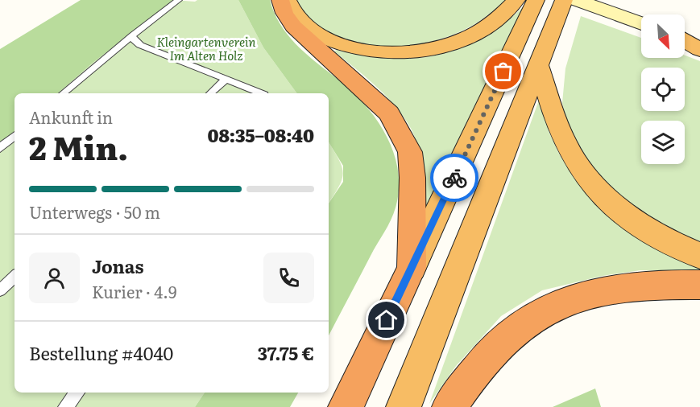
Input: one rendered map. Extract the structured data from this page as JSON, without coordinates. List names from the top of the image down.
{
  "parks": ["Kleingartenverein Im Alten Holz"],
  "north": "bottom right",
  "page": {
    "heading": ["2 Min.", "Ankunft in", "08:35–08:40"],
    "panel": [
      "Jonas",
      "Kurier · 4.9",
      "Bestellung #4040",
      "37.75 €"
    ],
    "bar": "Unterwegs · 50 m"
  }
}
